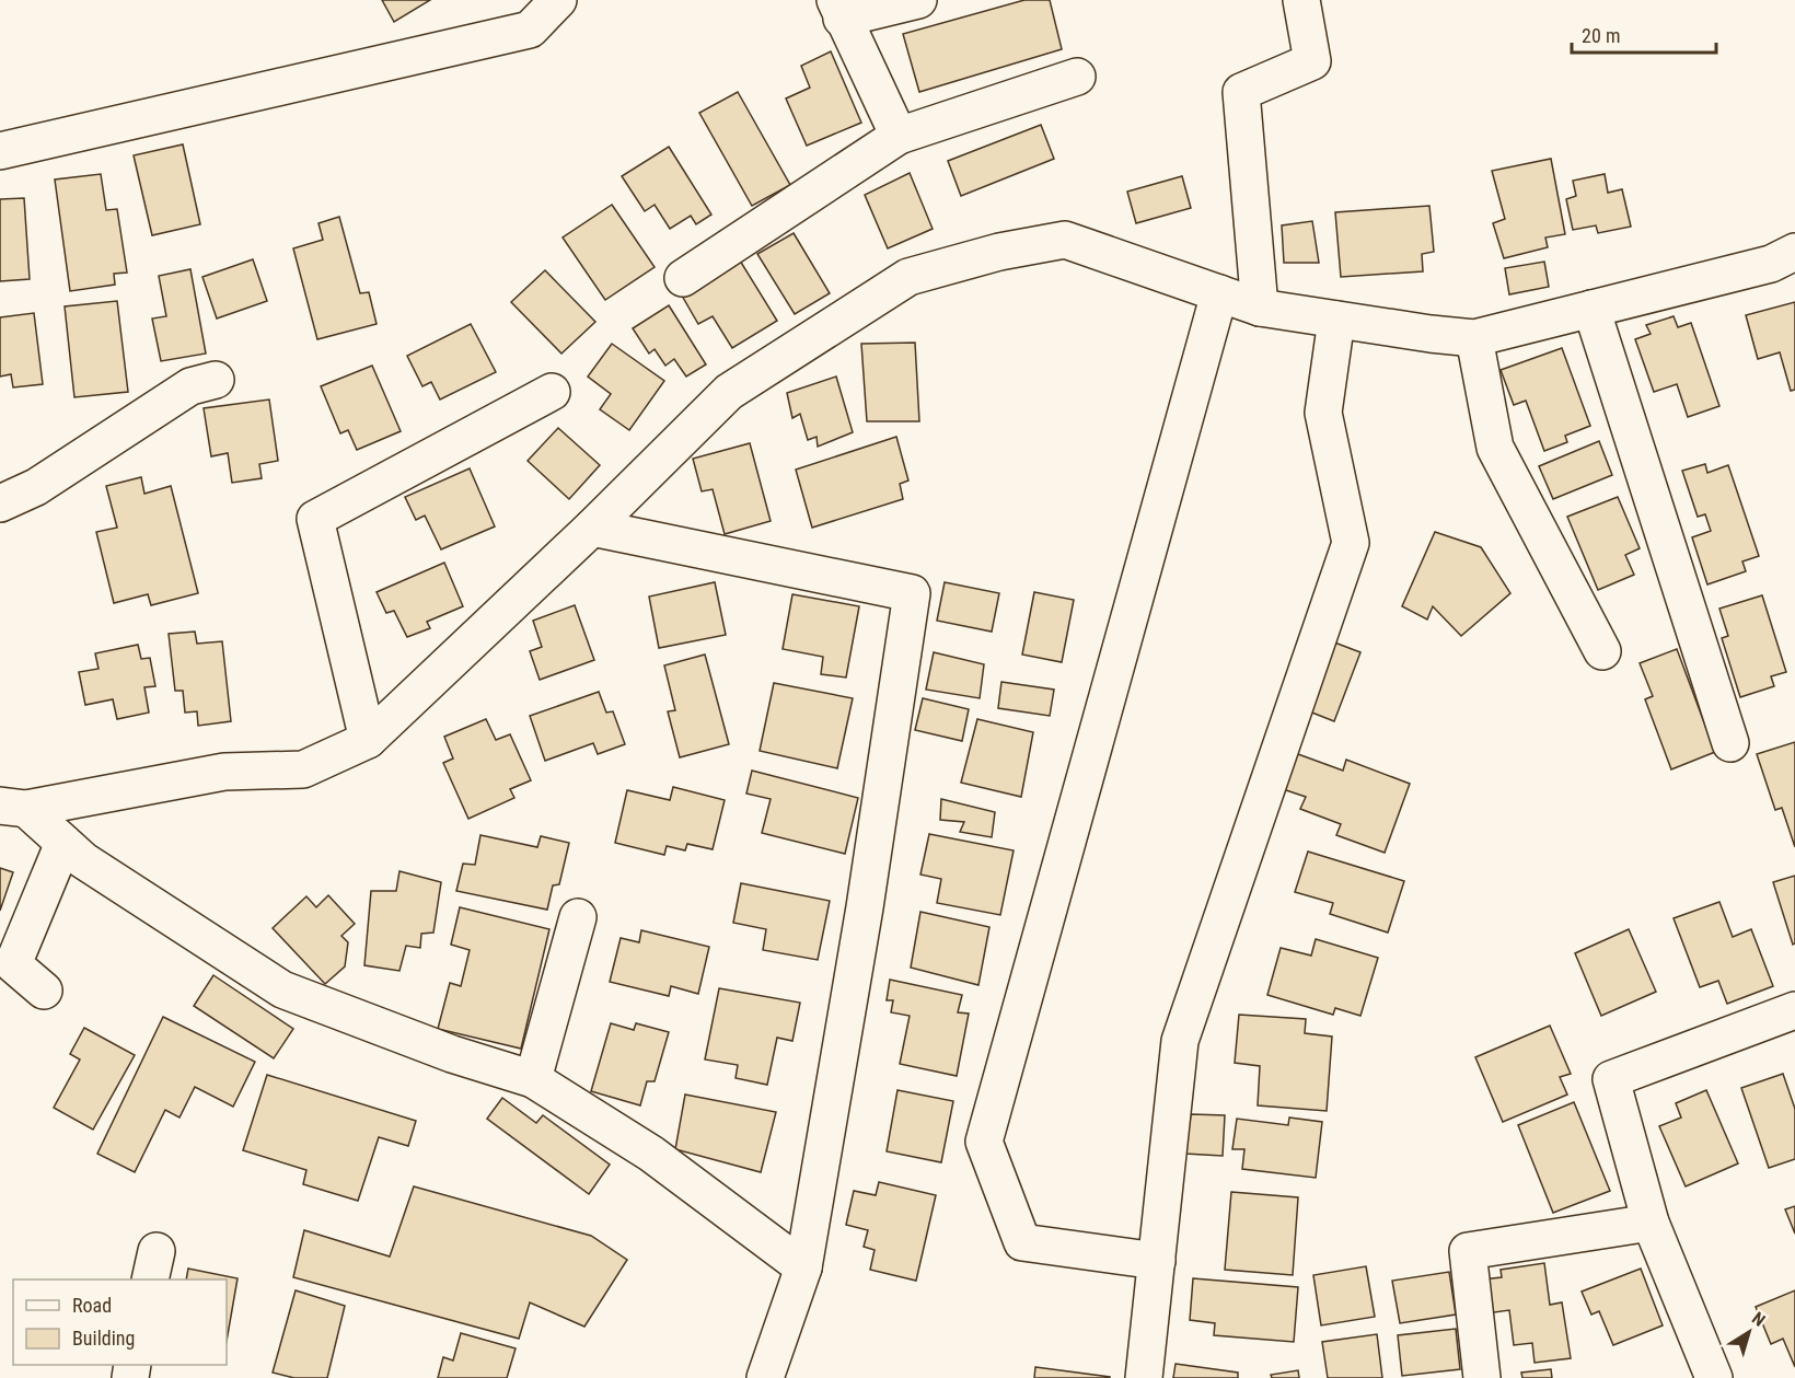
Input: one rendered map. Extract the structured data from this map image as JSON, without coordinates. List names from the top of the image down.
{
  "legend": ["Road", "Building"],
  "scale_bar": "20 m",
  "north": "top right"
}
